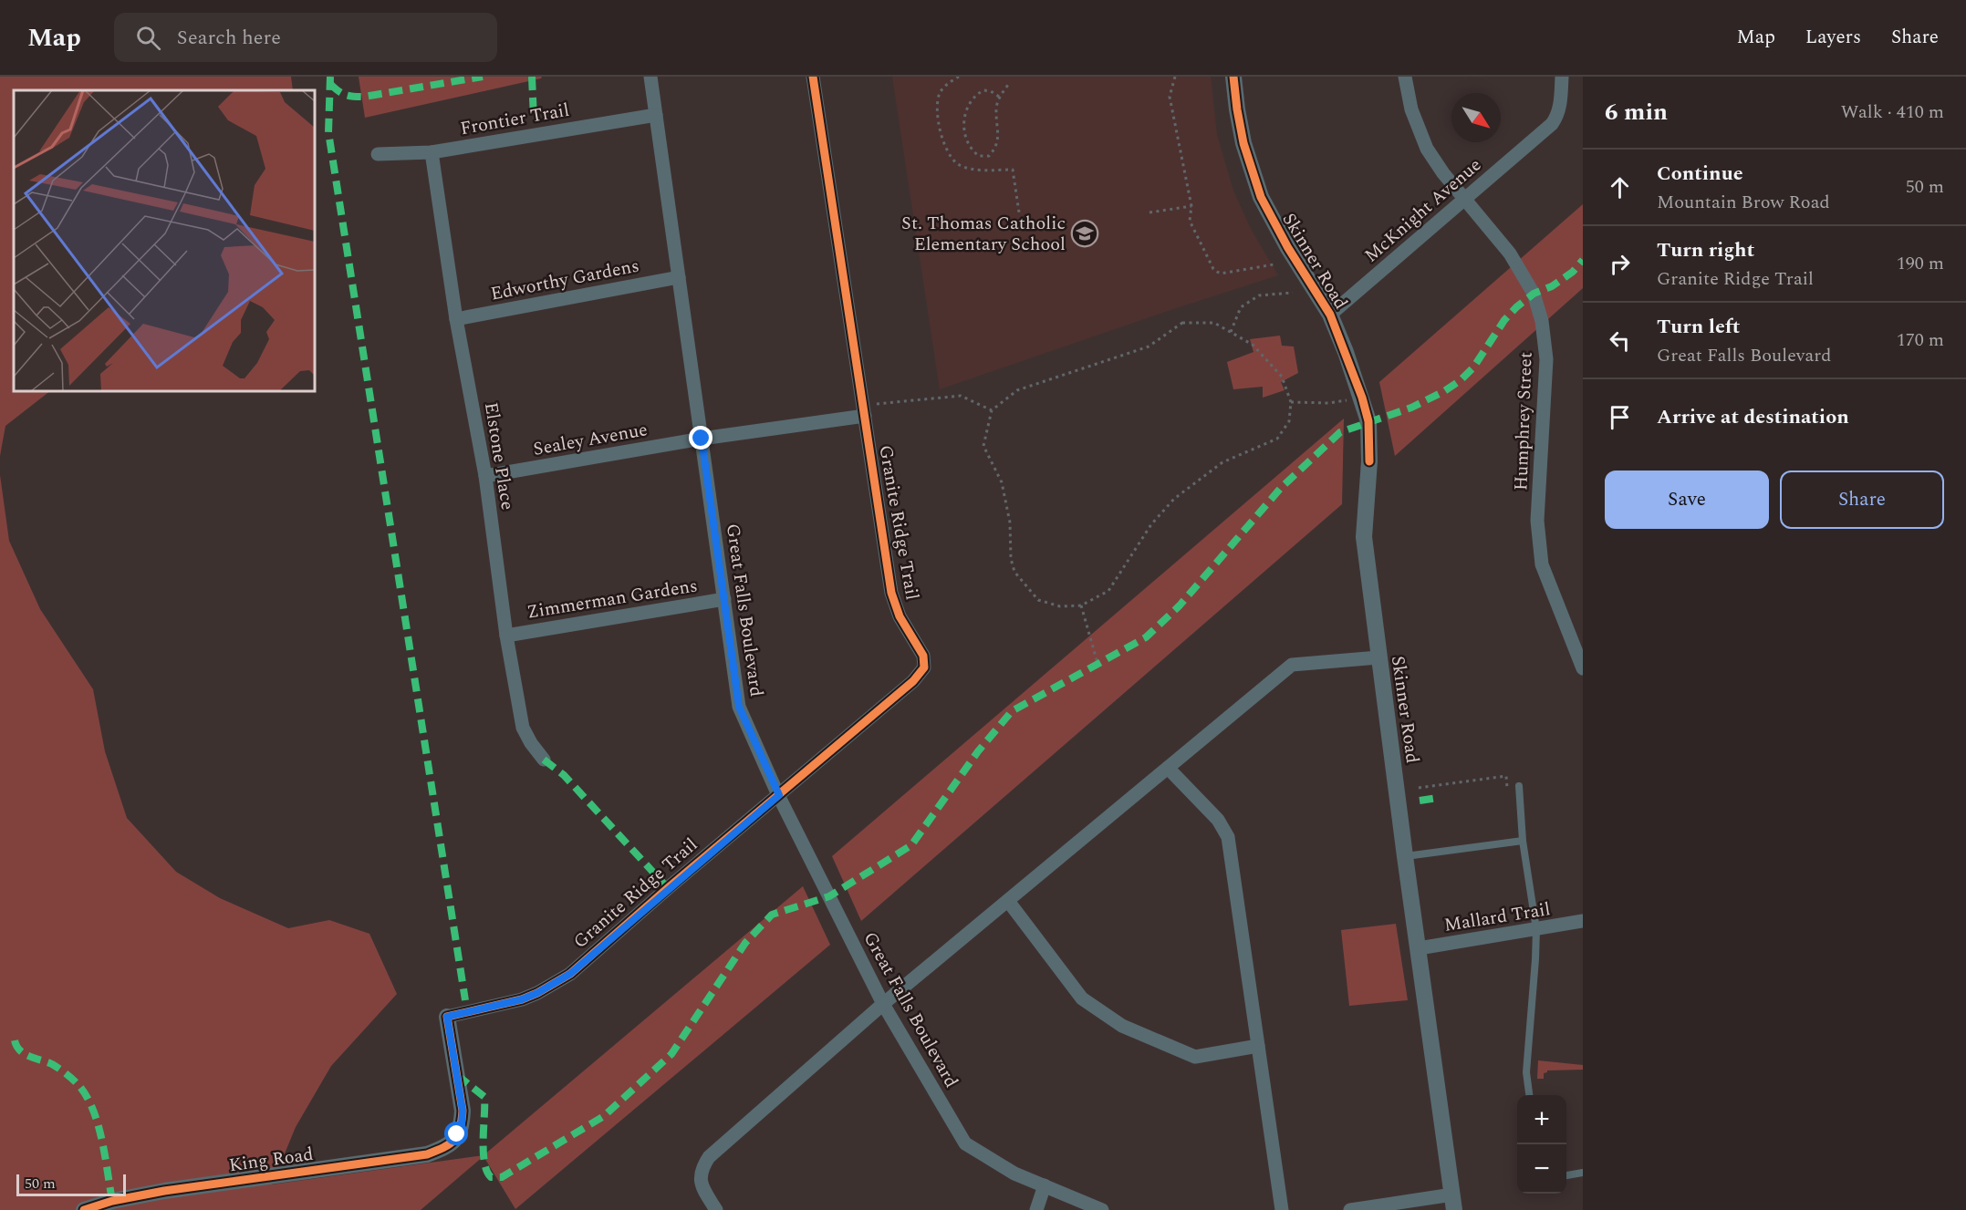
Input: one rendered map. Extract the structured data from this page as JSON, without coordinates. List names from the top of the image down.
{
  "streets": {
    "street": [
      "Frontier Trail",
      "McKnight Avenue",
      "Skinner Road",
      "Edworthy Gardens",
      "Humphrey Street",
      "Sealey Avenue",
      "Elstone Place",
      "Granite Ridge Trail",
      "Zimmerman Gardens",
      "Great Falls Boulevard",
      "Mallard Trail",
      "King Road"
    ]
  },
  "crossings": [
    ["Frontier Trail", "Elstone Place"],
    ["Frontier Trail", "Great Falls Boulevard"],
    ["McKnight Avenue", "Skinner Road"],
    ["McKnight Avenue", "Humphrey Street"],
    ["Skinner Road", "Mallard Trail"],
    ["Edworthy Gardens", "Elstone Place"],
    ["Edworthy Gardens", "Great Falls Boulevard"],
    ["Sealey Avenue", "Elstone Place"],
    ["Sealey Avenue", "Great Falls Boulevard"],
    ["Elstone Place", "Zimmerman Gardens"],
    ["Granite Ridge Trail", "Great Falls Boulevard"],
    ["Granite Ridge Trail", "King Road"],
    ["Zimmerman Gardens", "Great Falls Boulevard"]
  ],
  "places": {
    "school or university": ["St. Thomas Catholic Elementary School"]
  },
  "scale_bar": "50 m",
  "north": "bottom right",
  "page": {
    "header": "Map",
    "search": "Search here",
    "nav": ["Map", "Layers", "Share"],
    "heading": ["6 min", "Walk · 410 m"],
    "list": [
      ["Continue", "Mountain Brow Road", "50 m"],
      ["Turn right", "Granite Ridge Trail", "190 m"],
      ["Turn left", "Great Falls Boulevard", "170 m"],
      "Arrive at destination"
    ],
    "buttons": ["Save", "Share"],
    "map_buttons": ["+", "−"],
    "scale": "50 m"
  }
}
